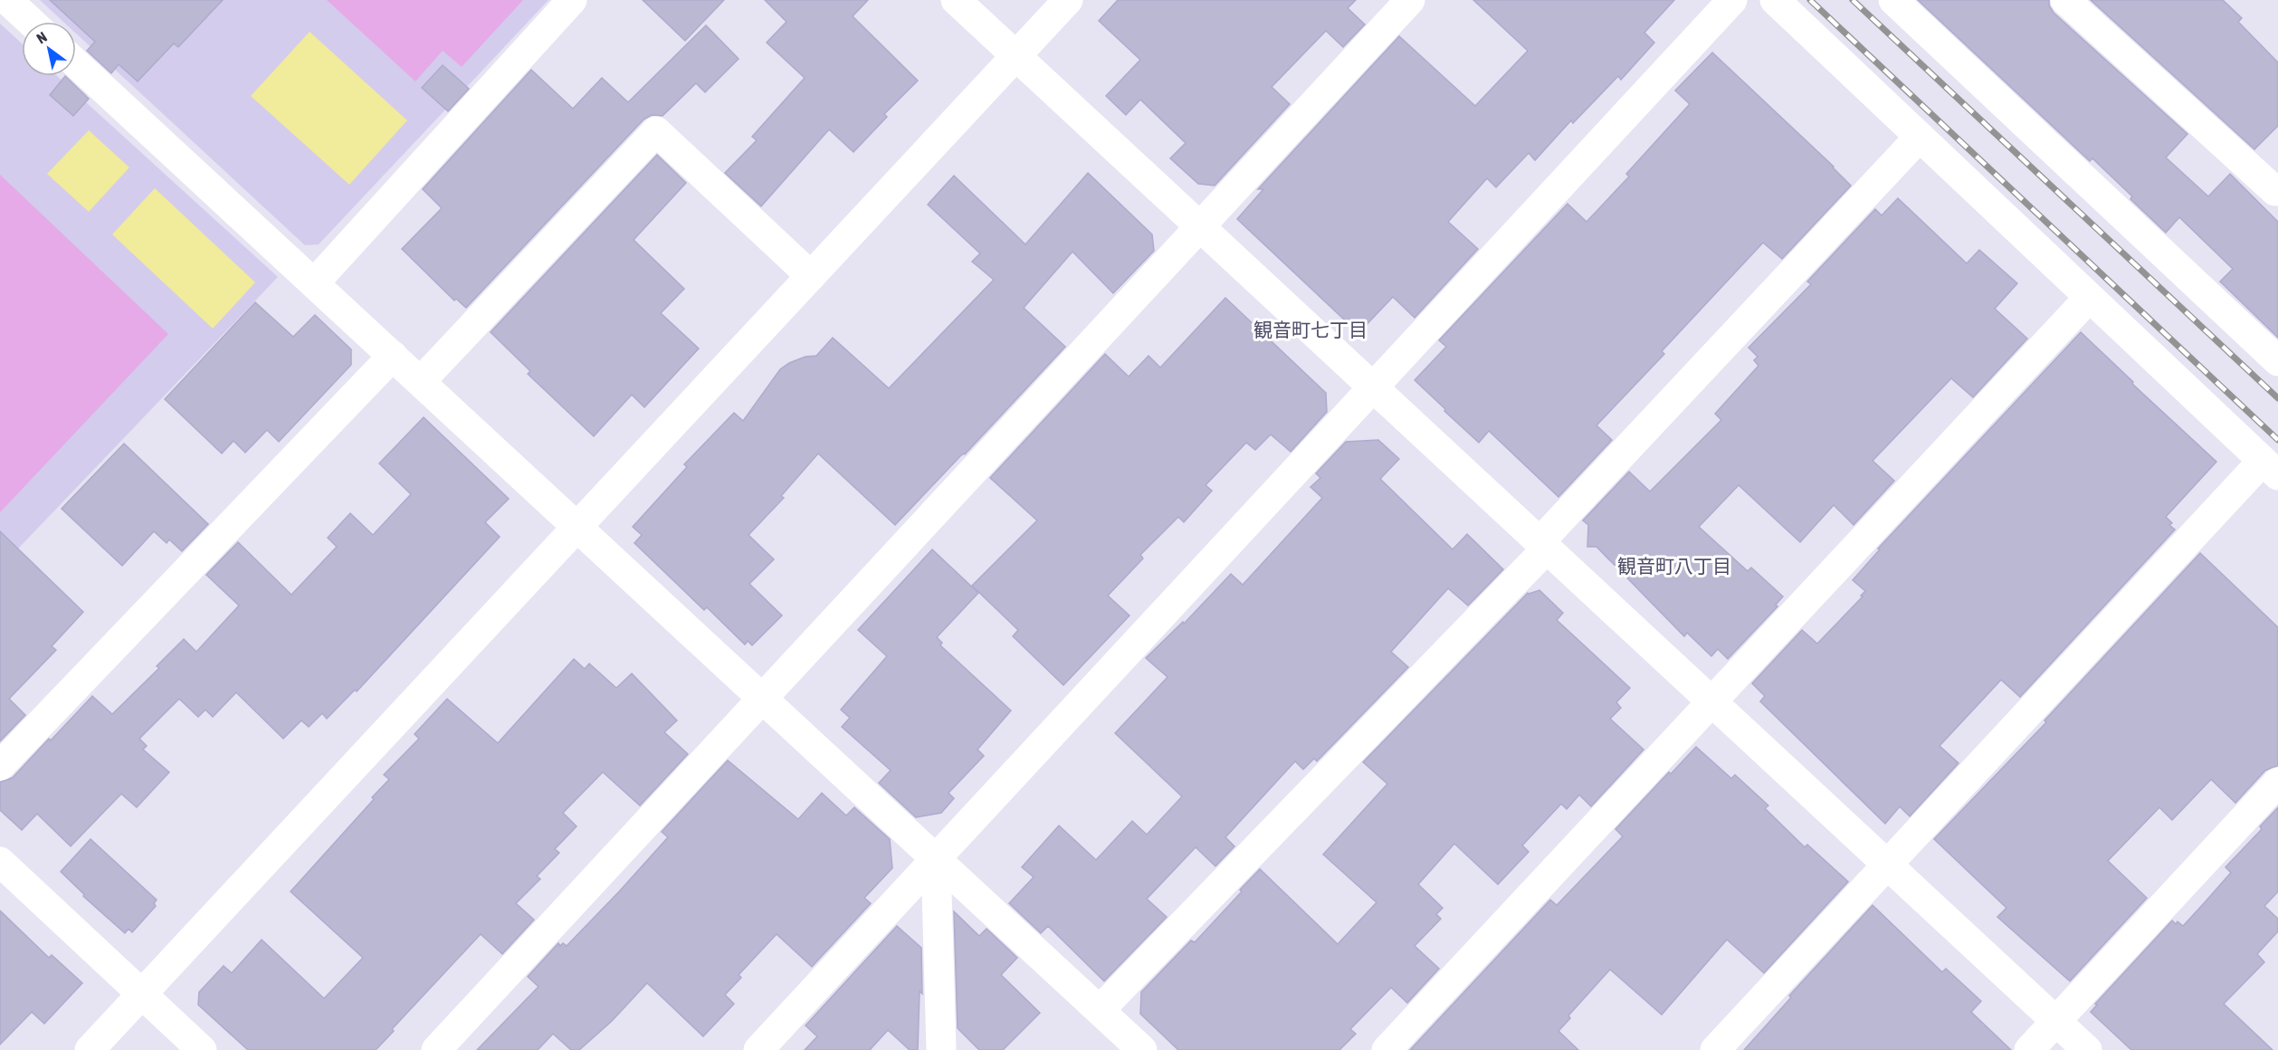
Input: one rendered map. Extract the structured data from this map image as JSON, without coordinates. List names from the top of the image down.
{
  "districts": ["観音町七丁目", "観音町八丁目"],
  "north": "top left"
}
